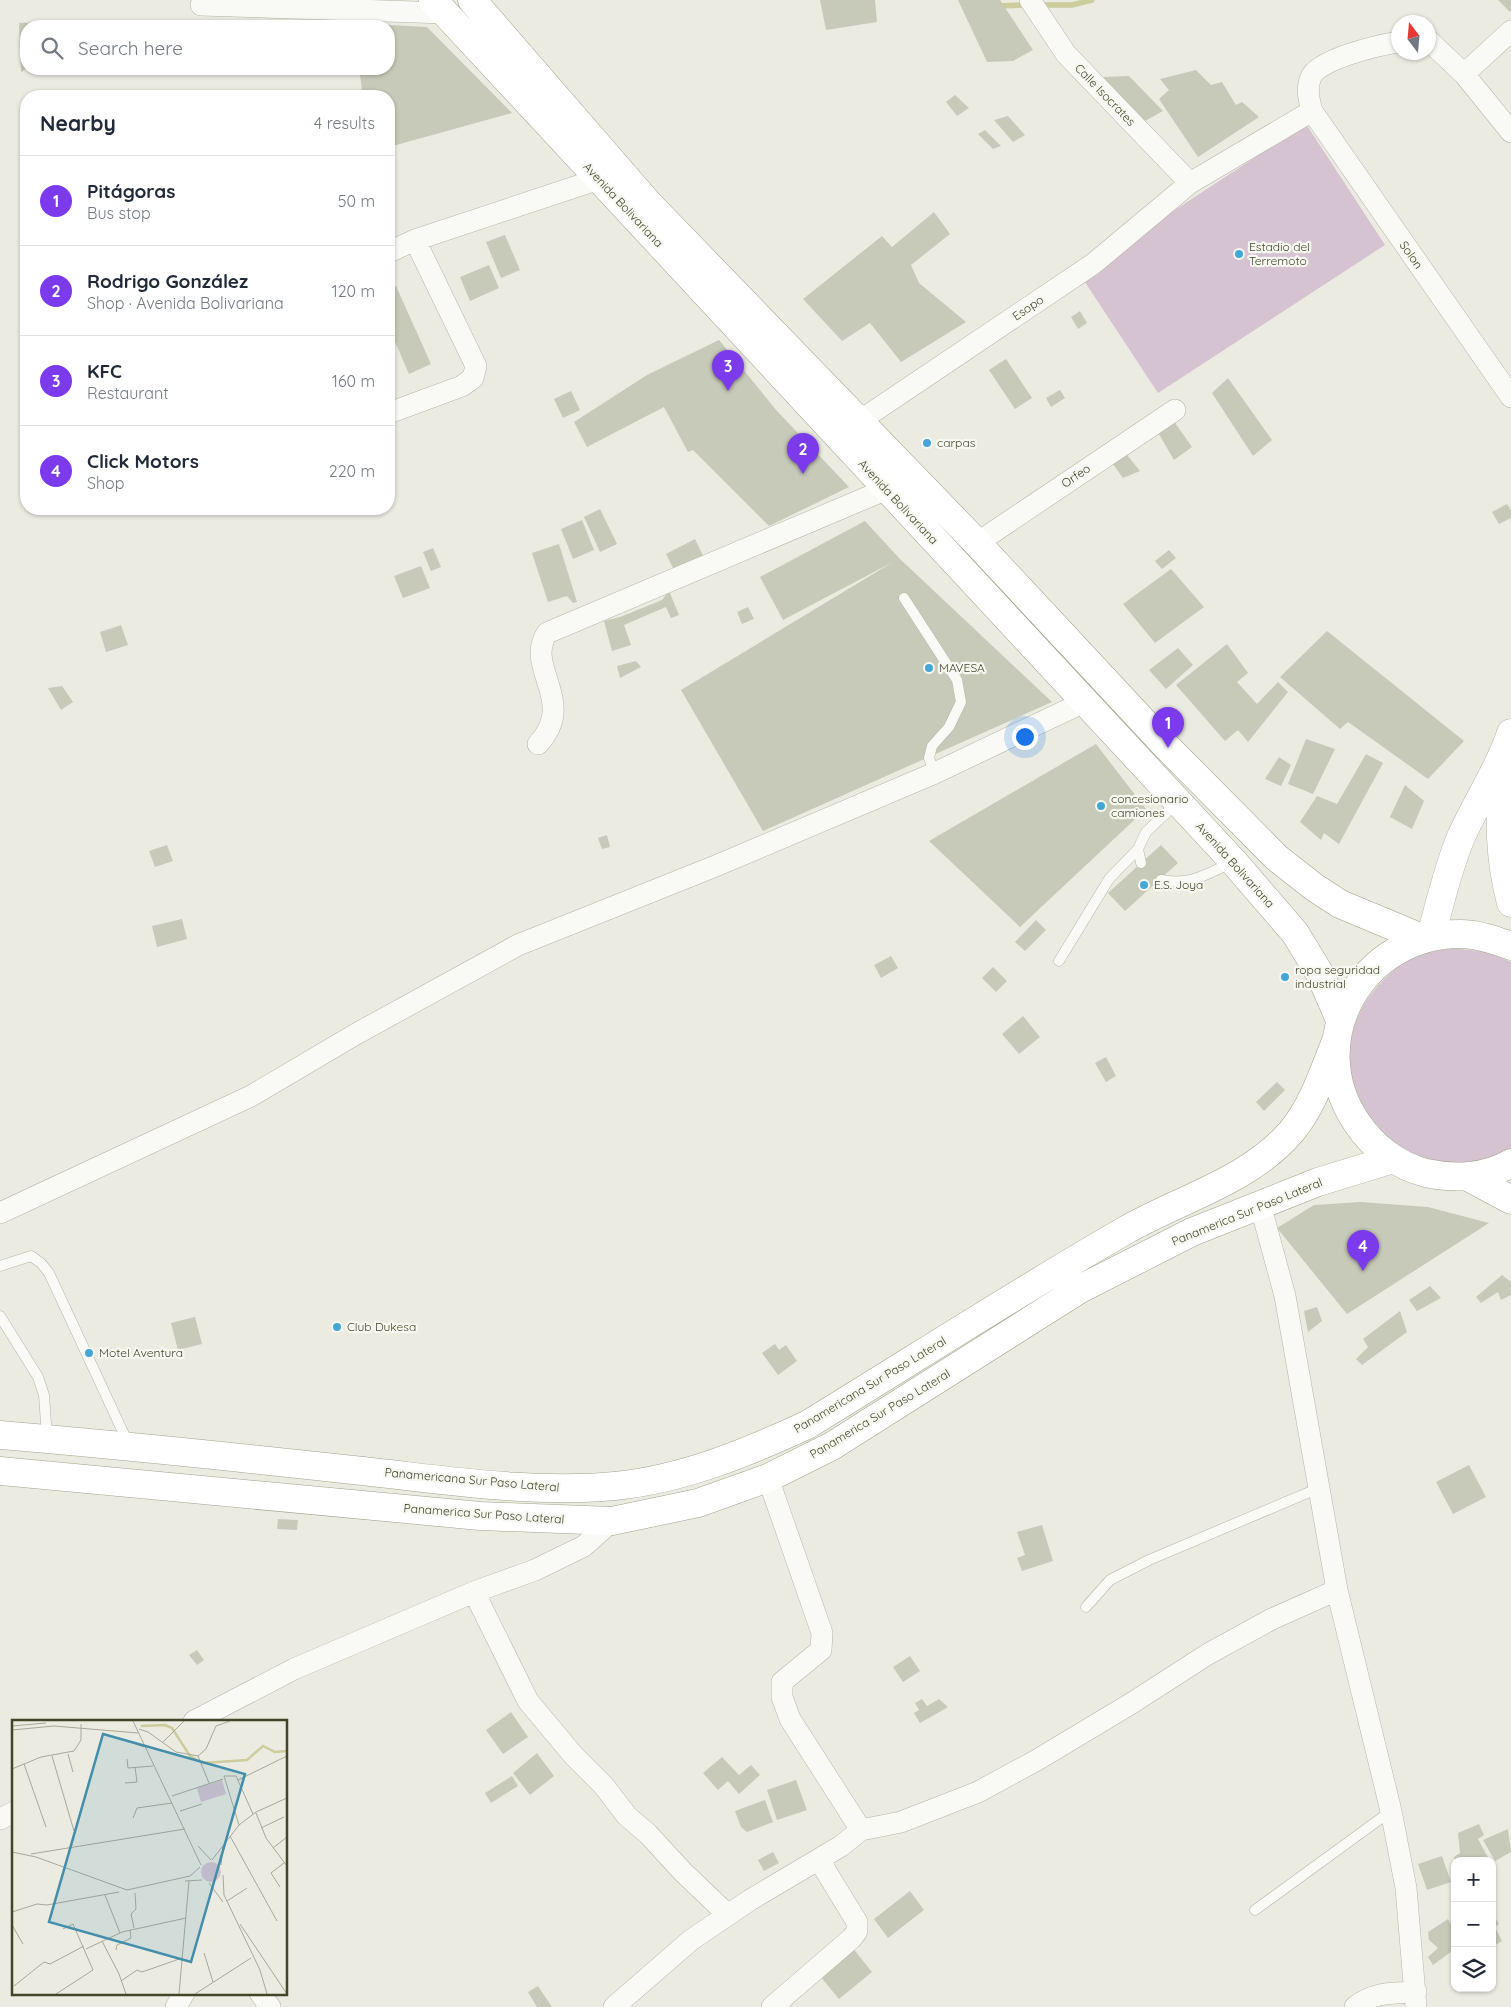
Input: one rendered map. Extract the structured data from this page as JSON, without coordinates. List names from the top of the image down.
{
  "streets": {
    "main road": ["Avenida Bolivariana", "Panamerica Sur Paso Lateral", "Panamericana Sur Paso Lateral"],
    "street": [
      "Calle Isocrates",
      "Solon",
      "Esopo",
      "Orfeo"
    ]
  },
  "crossings": [
    ["Calle Isocrates", "Esopo"],
    ["Avenida Bolivariana", "Esopo"],
    ["Avenida Bolivariana", "Orfeo"],
    ["Avenida Bolivariana", "Panamericana Sur Paso Lateral"],
    ["Solon", "Esopo"]
  ],
  "places": [
    "Estadio del Terremoto",
    "carpas",
    "MAVESA",
    "concesionario camiones",
    "E.S. Joya",
    "ropa seguridad industrial",
    "Club Dukesa",
    "Motel Aventura"
  ],
  "north": "top",
  "page": {
    "search": "Search here",
    "heading": ["Nearby", "4 results"],
    "list": [
      {
        "mark": "1",
        "name": "Pitágoras",
        "note": "Bus stop",
        "value": "50 m"
      },
      {
        "mark": "2",
        "name": "Rodrigo González",
        "note": "Shop · Avenida Bolivariana",
        "value": "120 m"
      },
      {
        "mark": "3",
        "name": "KFC",
        "note": "Restaurant",
        "value": "160 m"
      },
      {
        "mark": "4",
        "name": "Click Motors",
        "note": "Shop",
        "value": "220 m"
      }
    ],
    "pins": [
      "3",
      "2",
      "1",
      "4"
    ],
    "map_buttons": ["+", "−"]
  }
}
